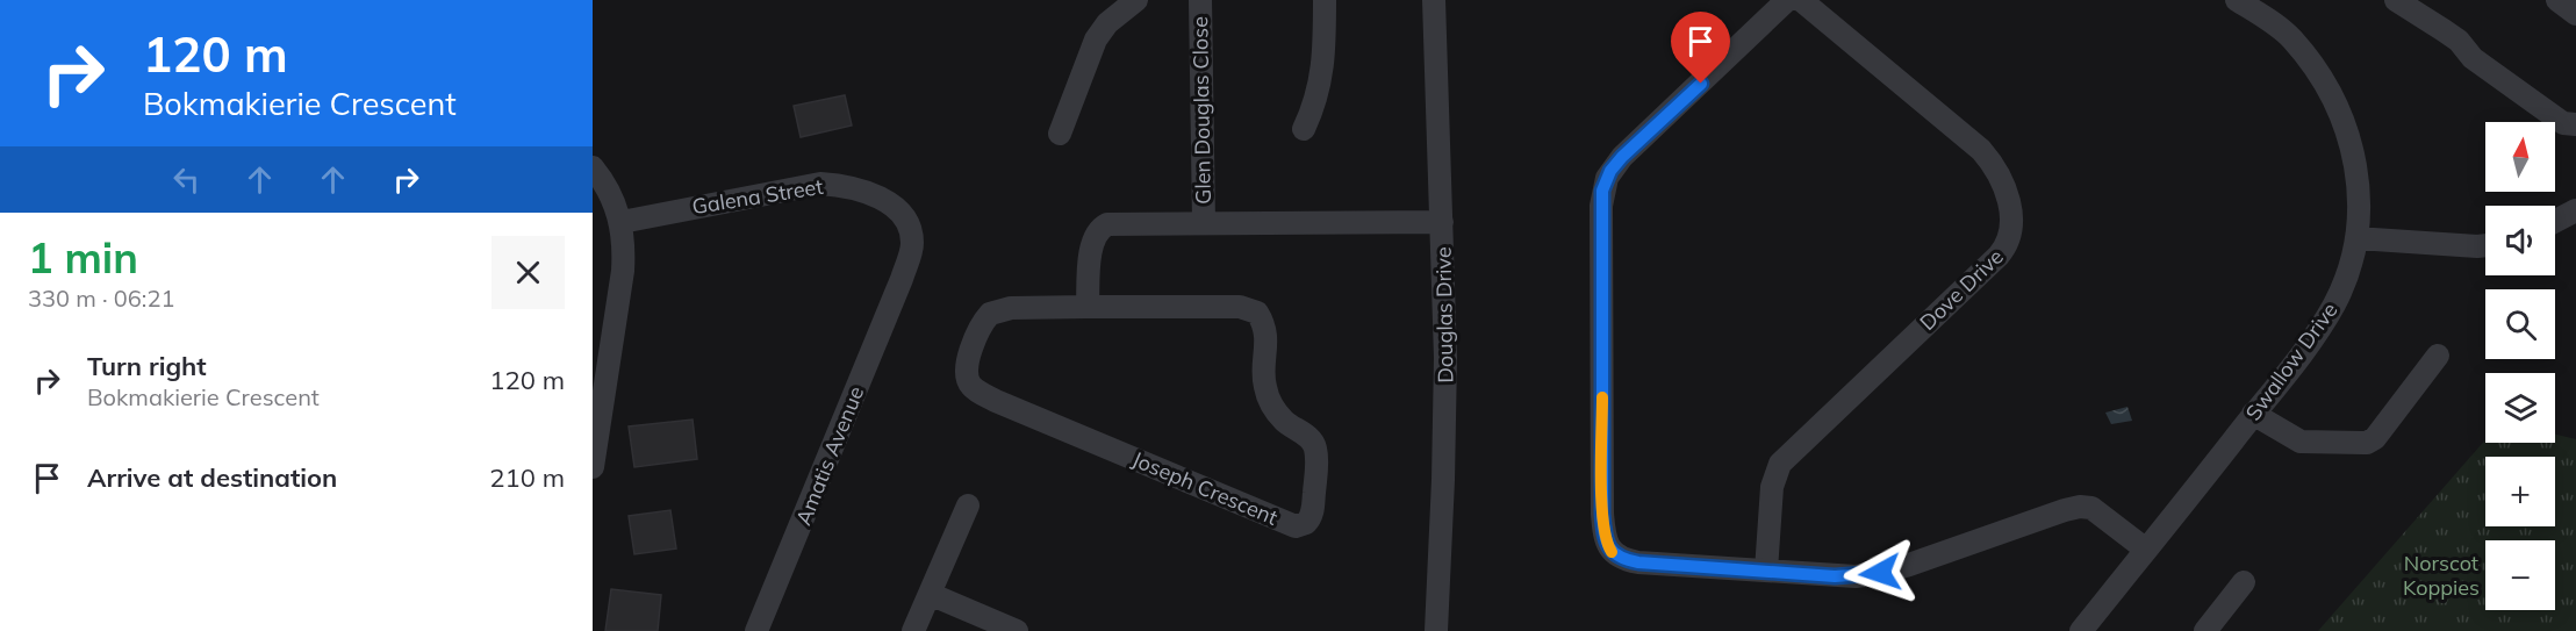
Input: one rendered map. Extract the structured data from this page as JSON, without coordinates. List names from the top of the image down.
{
  "streets": {
    "street": [
      "Glen Douglas Close",
      "Galena Street",
      "Dove Drive",
      "Douglas Drive",
      "Swallow Drive",
      "Amatis Avenue",
      "Joseph Crescent"
    ]
  },
  "crossings": [
    ["Galena Street", "Amatis Avenue"]
  ],
  "parks": ["Norscot Koppies"],
  "north": "top",
  "page": {
    "turn": ["120 m", "Bokmakierie Crescent"],
    "map_buttons": ["+", "−"],
    "heading": ["1 min", "330 m · 06:21"],
    "list": [
      {
        "name": "Turn right",
        "note": "Bokmakierie Crescent",
        "value": "120 m"
      },
      {
        "name": "Arrive at destination",
        "value": "210 m"
      }
    ]
  }
}
